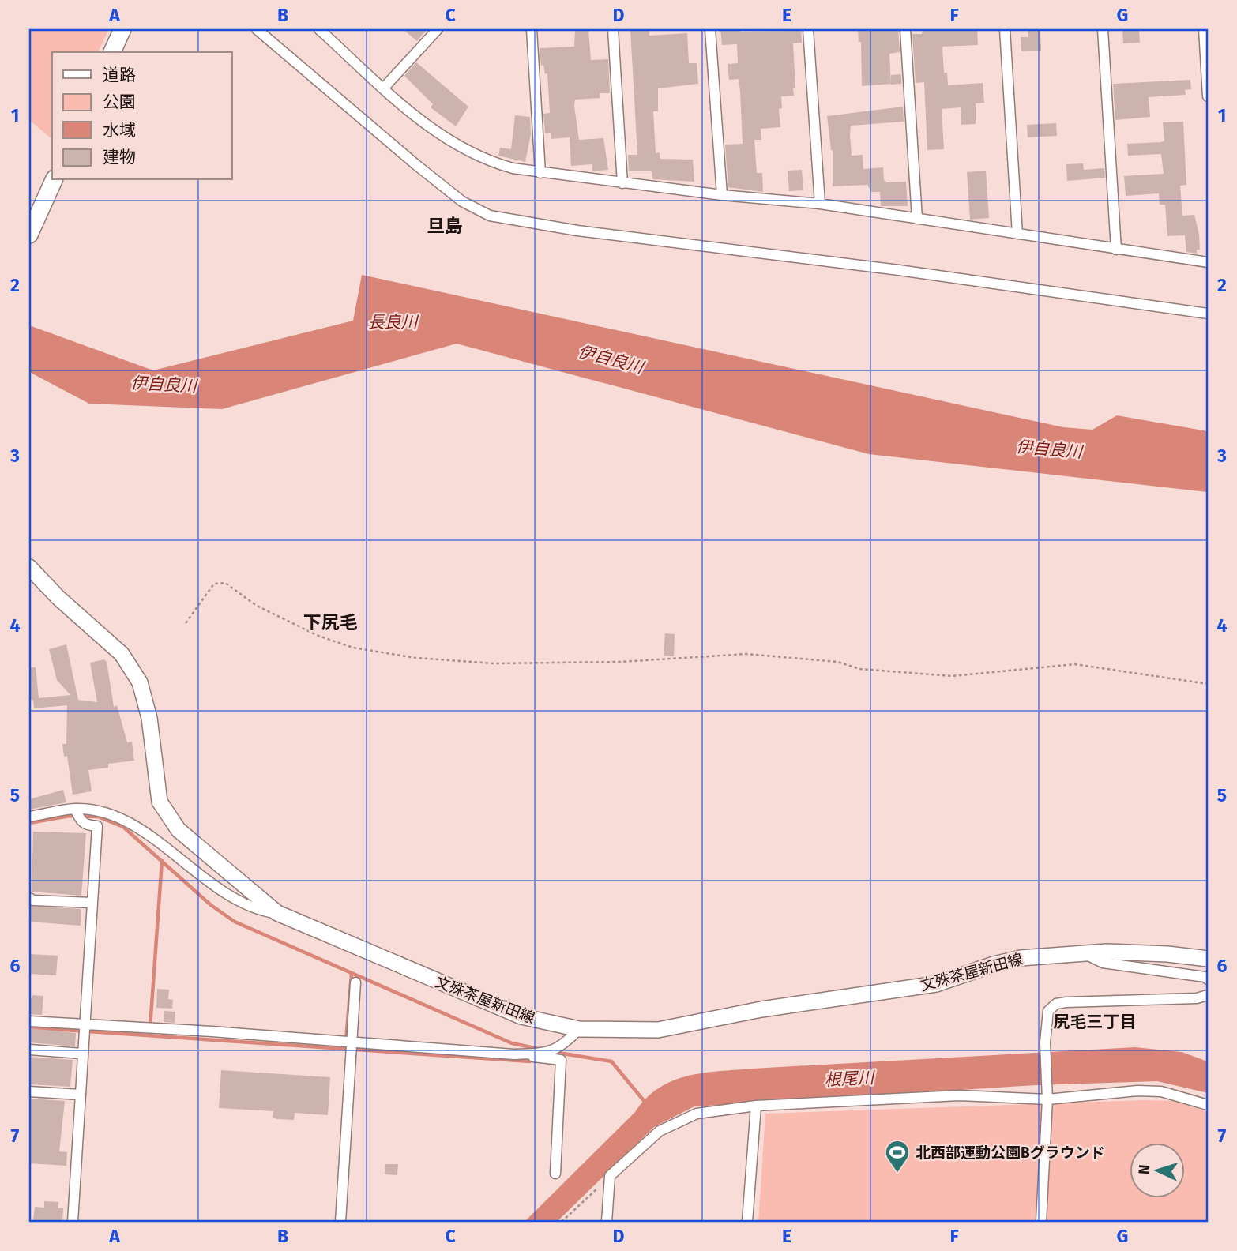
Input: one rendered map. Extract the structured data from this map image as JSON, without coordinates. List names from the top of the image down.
{
  "streets": {
    "main road": ["文殊茶屋新田線"]
  },
  "districts": ["旦島", "下尻毛", "尻毛三丁目"],
  "water": ["長良川", "伊自良川", "根尾川"],
  "places": {
    "sports": ["北西部運動公園Bグラウンド"]
  },
  "legend": [
    "道路",
    "公園",
    "水域",
    "建物"
  ],
  "north": "left",
  "grid": {
    "columns": [
      "A",
      "B",
      "C",
      "D",
      "E",
      "F",
      "G"
    ],
    "rows": [
      "1",
      "2",
      "3",
      "4",
      "5",
      "6",
      "7"
    ]
  }
}
